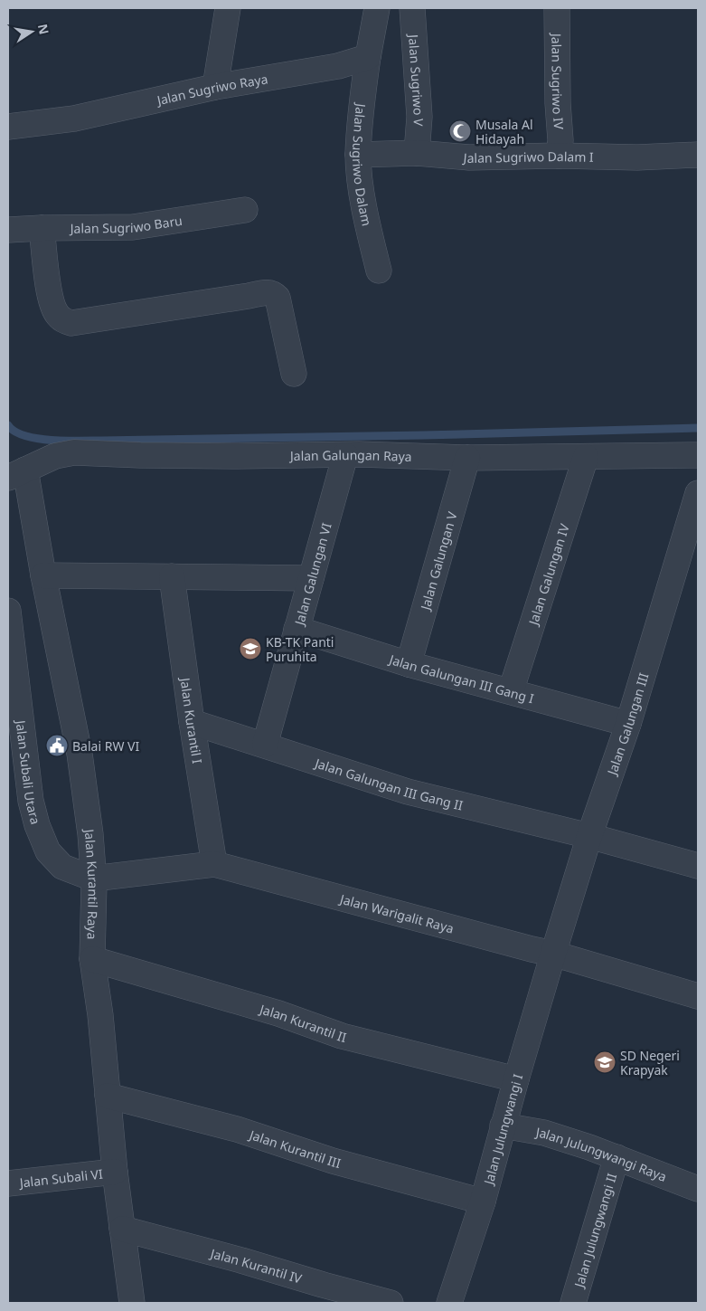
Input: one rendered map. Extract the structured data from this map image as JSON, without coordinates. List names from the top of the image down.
{
  "streets": {
    "street": [
      "Jalan Sugriwo V",
      "Jalan Sugriwo IV",
      "Jalan Sugriwo Raya",
      "Jalan Sugriwo Dalam I",
      "Jalan Sugriwo Dalam",
      "Jalan Sugriwo Baru",
      "Jalan Galungan Raya",
      "Jalan Galungan V",
      "Jalan Galungan VI",
      "Jalan Galungan IV",
      "Jalan Galungan III Gang I",
      "Jalan Kurantil I",
      "Jalan Galungan III",
      "Jalan Subali Utara",
      "Jalan Galungan III Gang II",
      "Jalan Kurantil Raya",
      "Jalan Warigalit Raya",
      "Jalan Kurantil II",
      "Jalan Julungwangi I",
      "Jalan Kurantil III",
      "Jalan Julungwangi Raya",
      "Jalan Subali VI",
      "Jalan Julungwangi II",
      "Jalan Kurantil IV"
    ]
  },
  "crossings": [
    ["Jalan Sugriwo V", "Jalan Sugriwo Dalam I"],
    ["Jalan Sugriwo IV", "Jalan Sugriwo Dalam I"],
    ["Jalan Sugriwo Raya", "Jalan Sugriwo Dalam"],
    ["Jalan Sugriwo Dalam I", "Jalan Sugriwo Dalam"],
    ["Jalan Galungan Raya", "Jalan Galungan V"],
    ["Jalan Galungan Raya", "Jalan Galungan VI"],
    ["Jalan Galungan Raya", "Jalan Galungan IV"],
    ["Jalan Galungan Raya", "Jalan Kurantil Raya"],
    ["Jalan Galungan V", "Jalan Galungan III Gang I"],
    ["Jalan Galungan VI", "Jalan Galungan III Gang I"],
    ["Jalan Galungan VI", "Jalan Galungan III Gang II"],
    ["Jalan Galungan IV", "Jalan Galungan III Gang I"],
    ["Jalan Galungan III Gang I", "Jalan Galungan III"],
    ["Jalan Kurantil I", "Jalan Galungan III Gang II"],
    ["Jalan Kurantil I", "Jalan Warigalit Raya"],
    ["Jalan Galungan III", "Jalan Galungan III Gang II"],
    ["Jalan Galungan III", "Jalan Warigalit Raya"],
    ["Jalan Galungan III", "Jalan Julungwangi I"],
    ["Jalan Subali Utara", "Jalan Kurantil Raya"],
    ["Jalan Subali Utara", "Jalan Warigalit Raya"],
    ["Jalan Kurantil Raya", "Jalan Warigalit Raya"],
    ["Jalan Kurantil Raya", "Jalan Kurantil II"],
    ["Jalan Kurantil Raya", "Jalan Kurantil III"],
    ["Jalan Kurantil Raya", "Jalan Subali VI"],
    ["Jalan Kurantil Raya", "Jalan Kurantil IV"],
    ["Jalan Warigalit Raya", "Jalan Julungwangi I"],
    ["Jalan Kurantil II", "Jalan Julungwangi I"],
    ["Jalan Julungwangi I", "Jalan Kurantil III"],
    ["Jalan Julungwangi I", "Jalan Julungwangi Raya"],
    ["Jalan Julungwangi Raya", "Jalan Julungwangi II"]
  ],
  "places": {
    "mosque": ["Musala Al Hidayah"],
    "school or university": ["KB-TK Panti Puruhita", "SD Negeri Krapyak"],
    "public building": ["Balai RW VI"]
  },
  "north": "right"
}
